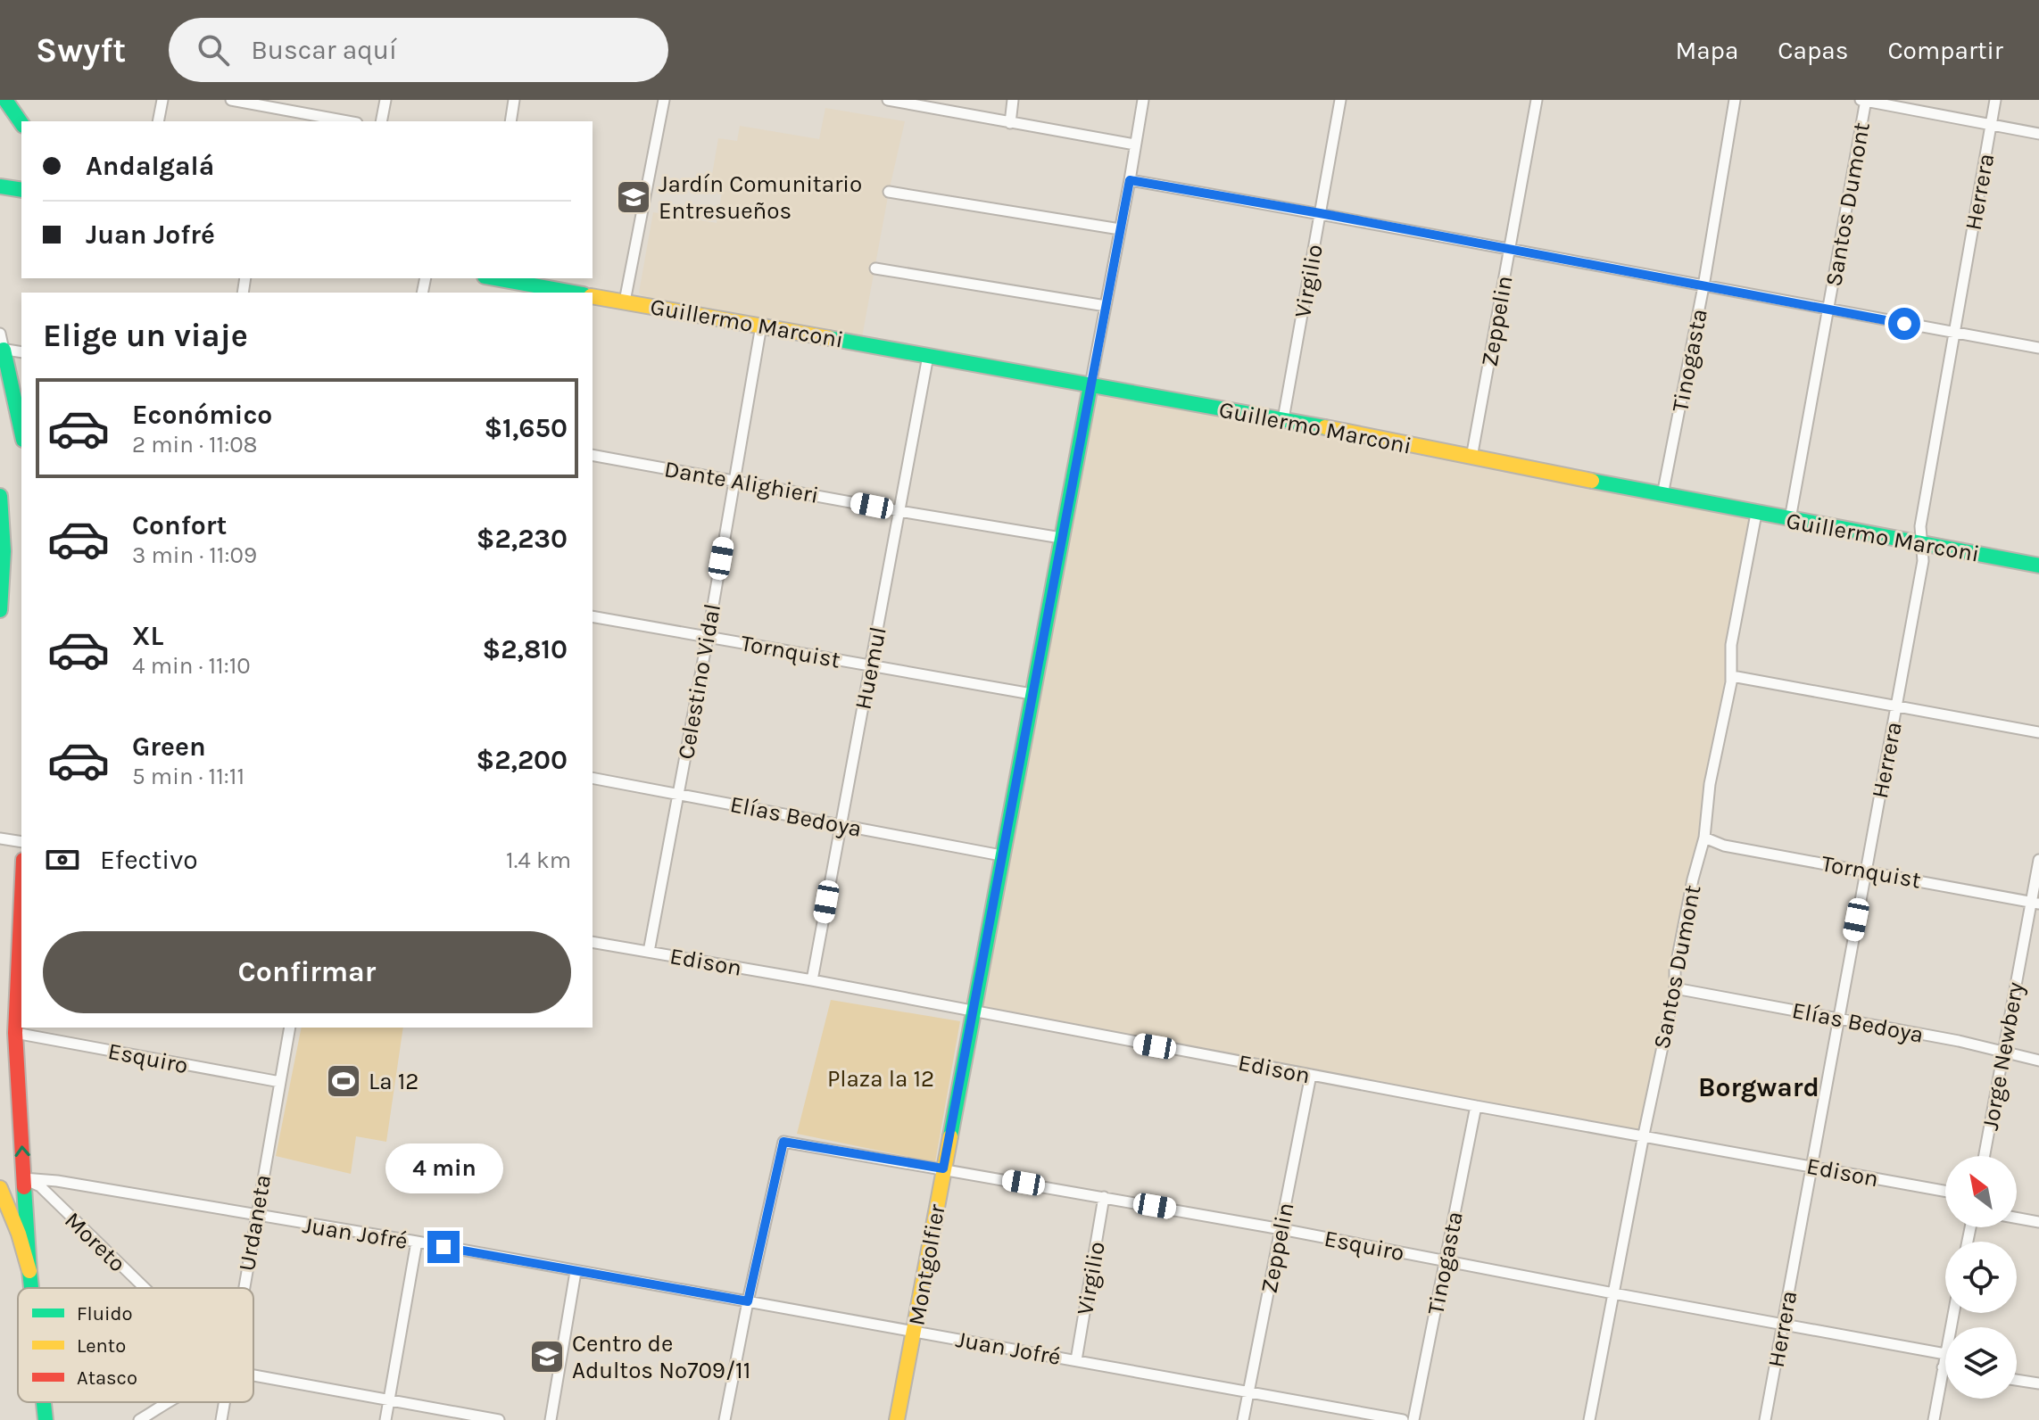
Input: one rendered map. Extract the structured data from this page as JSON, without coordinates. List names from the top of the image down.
{
  "streets": {
    "main road": ["Guillermo Marconi", "Montgolfier"],
    "street": [
      "Herrera",
      "Santos Dumont",
      "Virgilio",
      "Zeppelin",
      "Tinogasta",
      "Dante Alighieri",
      "Tornquist",
      "Huemul",
      "Celestino Vidal",
      "Elías Bedoya",
      "Edison",
      "Jorge Newbery",
      "Esquiro",
      "Urdaneta",
      "Juan Jofré",
      "Moreto"
    ]
  },
  "crossings": [
    ["Herrera", "Guillermo Marconi"],
    ["Herrera", "Tornquist"],
    ["Herrera", "Elías Bedoya"],
    ["Herrera", "Edison"],
    ["Herrera", "Esquiro"],
    ["Santos Dumont", "Guillermo Marconi"],
    ["Santos Dumont", "Tornquist"],
    ["Santos Dumont", "Elías Bedoya"],
    ["Santos Dumont", "Edison"],
    ["Santos Dumont", "Esquiro"],
    ["Virgilio", "Guillermo Marconi"],
    ["Virgilio", "Esquiro"],
    ["Virgilio", "Juan Jofré"],
    ["Zeppelin", "Guillermo Marconi"],
    ["Zeppelin", "Edison"],
    ["Zeppelin", "Esquiro"],
    ["Zeppelin", "Juan Jofré"],
    ["Guillermo Marconi", "Tinogasta"],
    ["Guillermo Marconi", "Huemul"],
    ["Guillermo Marconi", "Celestino Vidal"],
    ["Guillermo Marconi", "Montgolfier"],
    ["Tinogasta", "Edison"],
    ["Tinogasta", "Esquiro"],
    ["Dante Alighieri", "Huemul"],
    ["Dante Alighieri", "Celestino Vidal"],
    ["Dante Alighieri", "Montgolfier"],
    ["Tornquist", "Huemul"],
    ["Tornquist", "Celestino Vidal"],
    ["Tornquist", "Jorge Newbery"],
    ["Tornquist", "Montgolfier"],
    ["Huemul", "Elías Bedoya"],
    ["Huemul", "Edison"],
    ["Celestino Vidal", "Elías Bedoya"],
    ["Celestino Vidal", "Edison"],
    ["Elías Bedoya", "Jorge Newbery"],
    ["Elías Bedoya", "Montgolfier"],
    ["Edison", "Montgolfier"],
    ["Esquiro", "Urdaneta"],
    ["Esquiro", "Juan Jofré"],
    ["Esquiro", "Montgolfier"],
    ["Urdaneta", "Juan Jofré"],
    ["Juan Jofré", "Moreto"],
    ["Juan Jofré", "Montgolfier"]
  ],
  "districts": ["Borgward"],
  "parks": ["Plaza la 12"],
  "places": {
    "school or university": ["Jardín Comunitario Entresueños", "Centro de Adultos Nº709/11"],
    "sports": ["La 12"]
  },
  "legend": ["Fluido", "Lento", "Atasco"],
  "north": "top left",
  "page": {
    "header": "Swyft",
    "search": "Buscar aquí",
    "nav": ["Mapa", "Capas", "Compartir"],
    "banner": ["Andalgalá", "Juan Jofré"],
    "heading": "Elige un viaje",
    "list": [
      {
        "name": "Económico",
        "note": "2 min · 11:08",
        "value": "$1,650"
      },
      {
        "name": "Confort",
        "note": "3 min · 11:09",
        "value": "$2,230"
      },
      {
        "name": "XL",
        "note": "4 min · 11:10",
        "value": "$2,810"
      },
      {
        "name": "Green",
        "note": "5 min · 11:11",
        "value": "$2,200"
      }
    ],
    "pay": ["Efectivo", "1.4 km"],
    "buttons": "Confirmar",
    "bubble": "4 min"
  }
}
